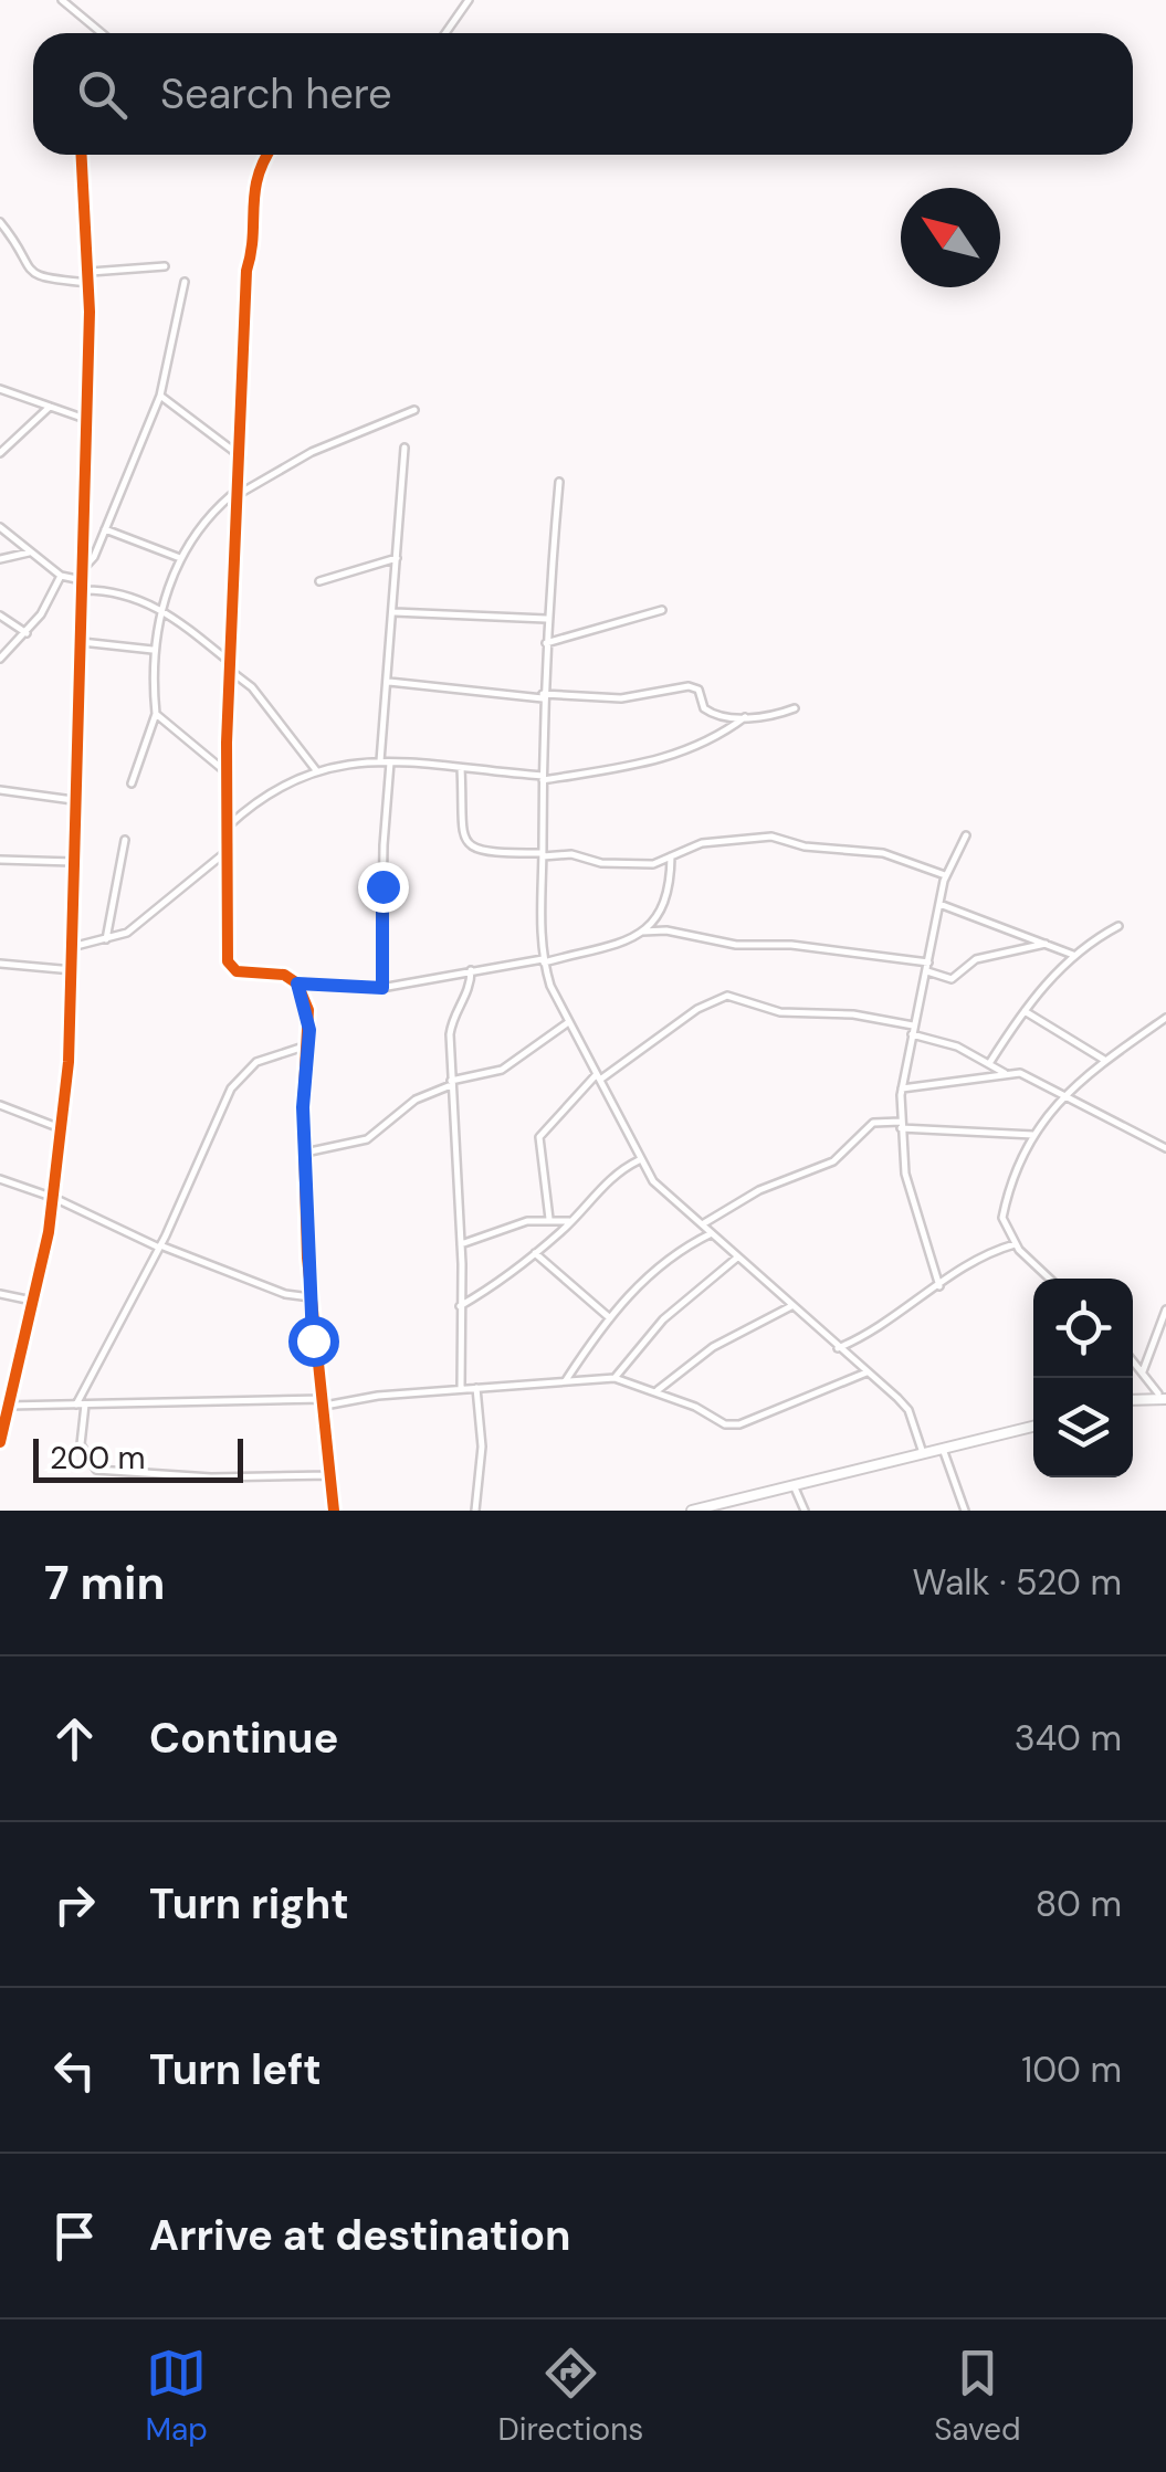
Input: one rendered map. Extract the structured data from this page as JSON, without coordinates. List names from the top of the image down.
{
  "scale_bar": "200 m",
  "north": "top left",
  "page": {
    "search": "Search here",
    "scale": "200 m",
    "heading": ["7 min", "Walk · 520 m"],
    "list": [
      ["Continue", "340 m"],
      ["Turn right", "80 m"],
      ["Turn left", "100 m"],
      "Arrive at destination"
    ],
    "nav": ["Map", "Directions", "Saved"]
  }
}
